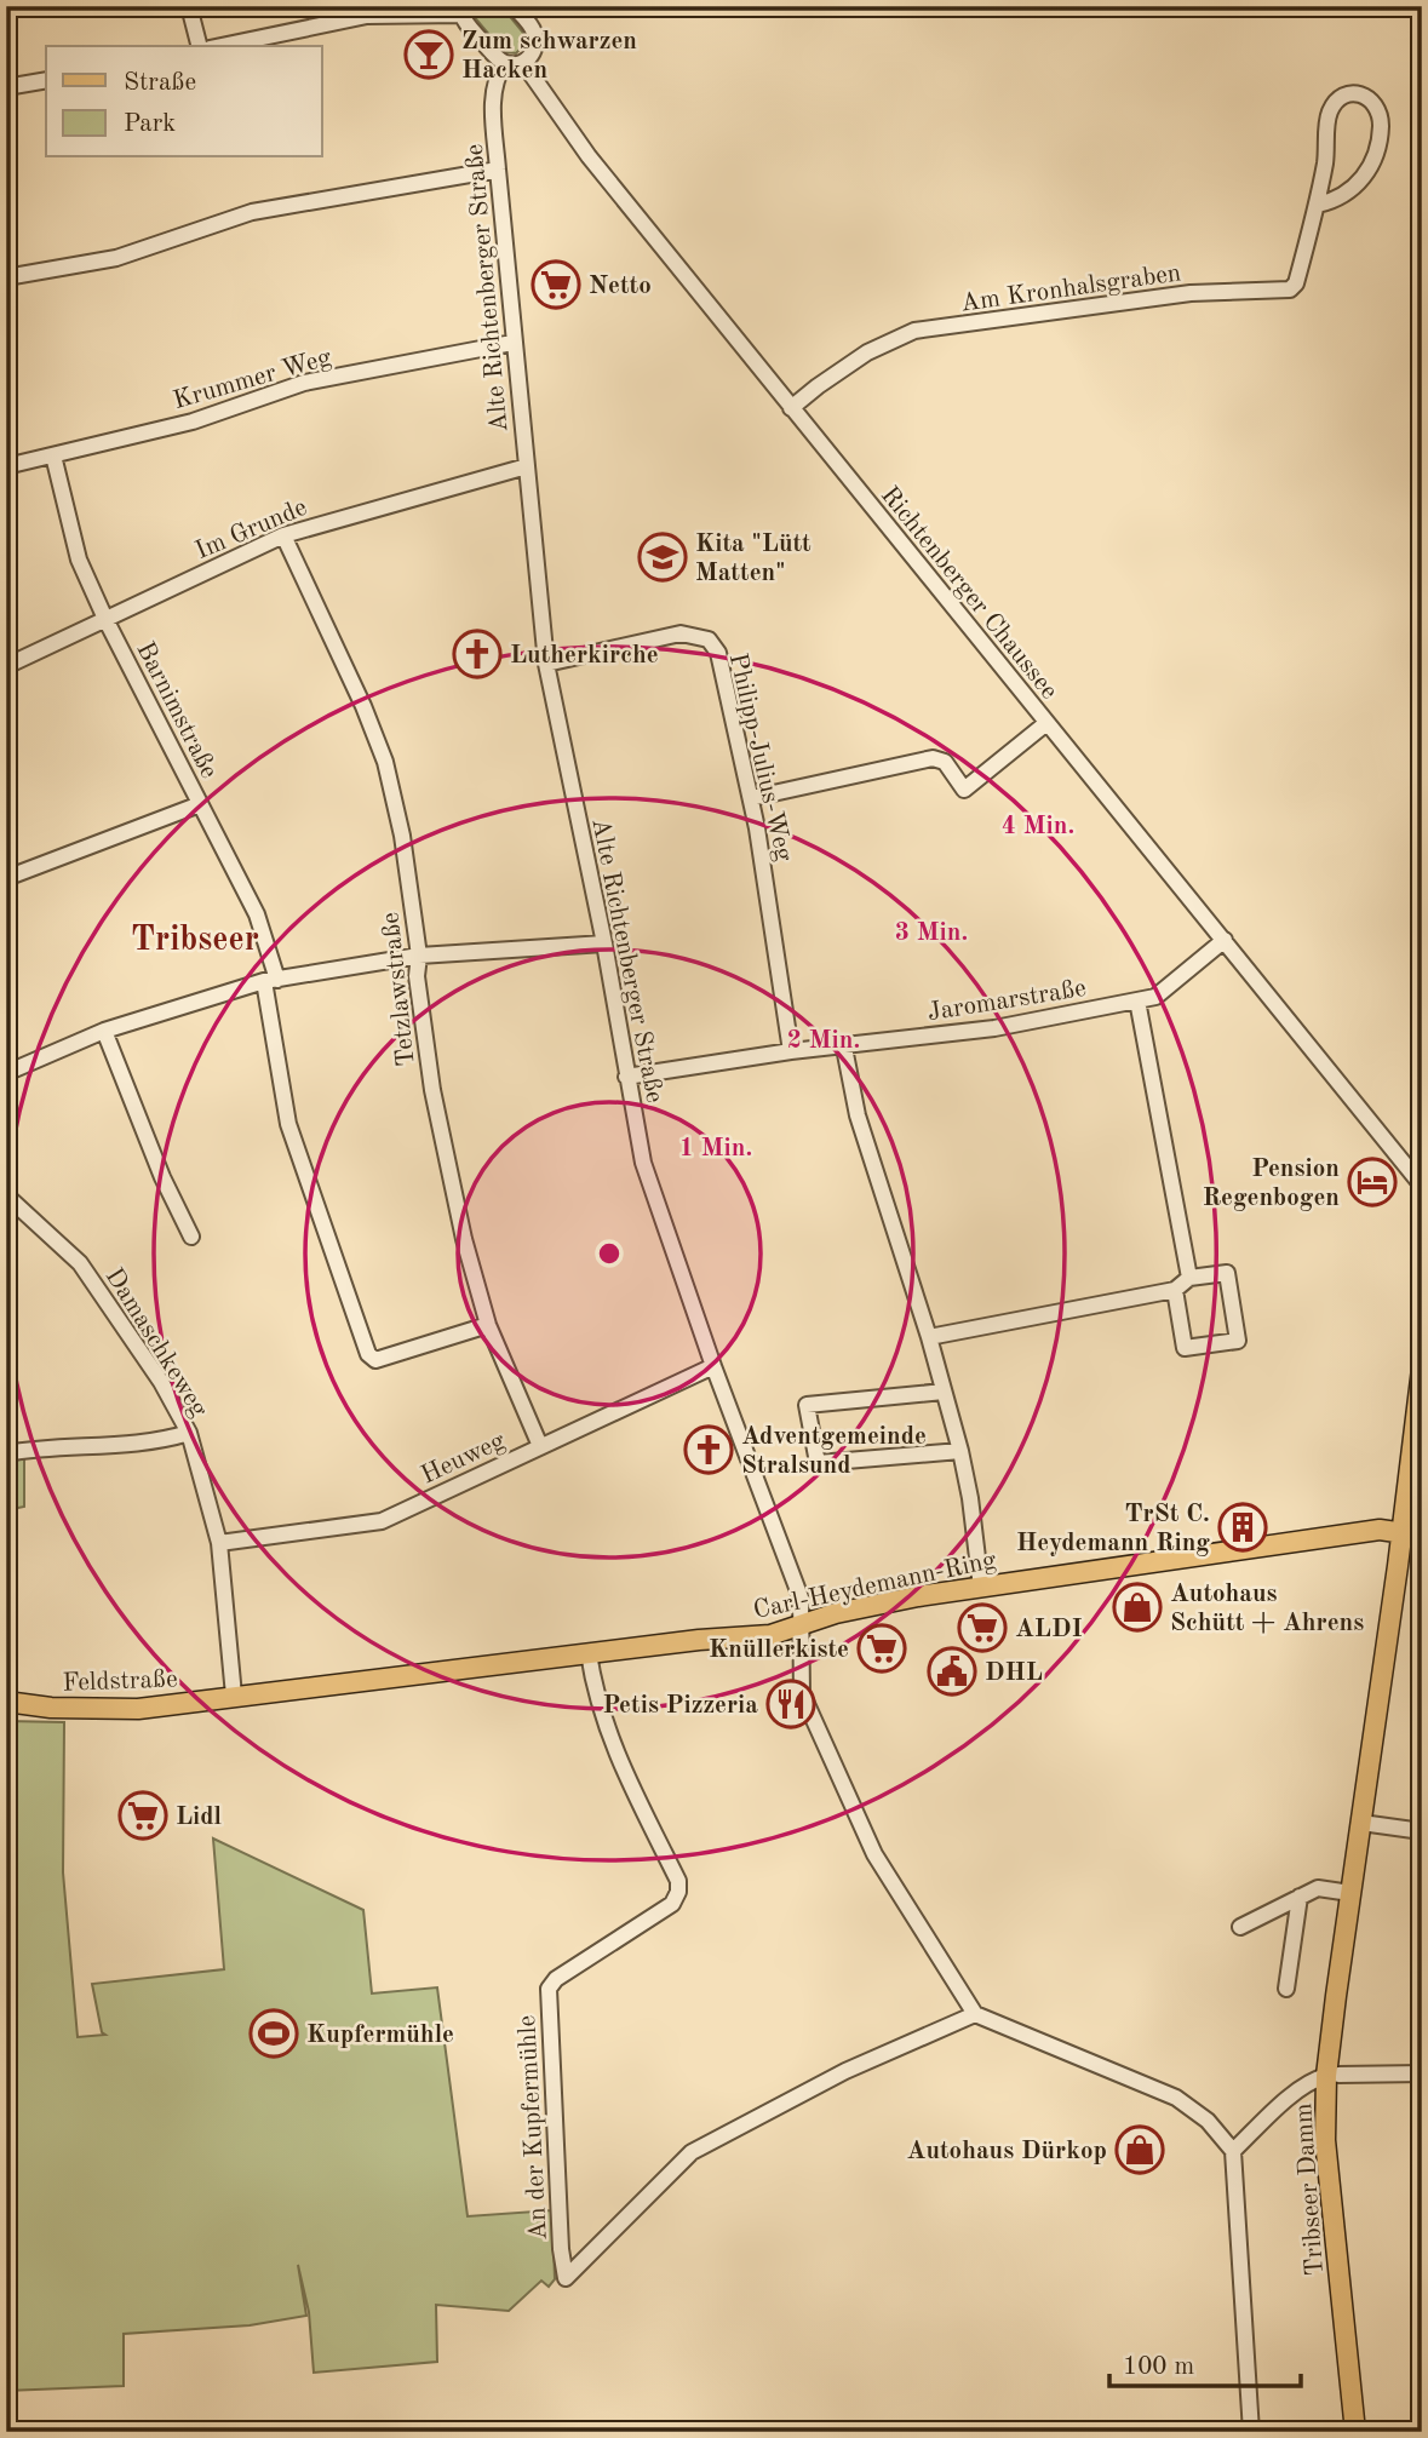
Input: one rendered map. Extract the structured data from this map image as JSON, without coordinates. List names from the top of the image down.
{
  "streets": {
    "main road": ["Carl-Heydemann-Ring", "Feldstraße", "Tribseer Damm"],
    "street": [
      "Am Kronhalsgraben",
      "Alte Richtenberger Straße",
      "Krummer Weg",
      "Im Grunde",
      "Richtenberger Chaussee",
      "Barnimstraße",
      "Philipp-Julius-Weg",
      "Tetzlawstraße",
      "Jaromarstraße",
      "Damaschkeweg",
      "Heuweg",
      "An der Kupfermühle"
    ]
  },
  "crossings": [
    ["Am Kronhalsgraben", "Richtenberger Chaussee"],
    ["Alte Richtenberger Straße", "Krummer Weg"],
    ["Alte Richtenberger Straße", "Im Grunde"],
    ["Alte Richtenberger Straße", "Philipp-Julius-Weg"],
    ["Alte Richtenberger Straße", "Jaromarstraße"],
    ["Alte Richtenberger Straße", "Heuweg"],
    ["Alte Richtenberger Straße", "Carl-Heydemann-Ring"],
    ["Alte Richtenberger Straße", "An der Kupfermühle"],
    ["Krummer Weg", "Barnimstraße"],
    ["Im Grunde", "Barnimstraße"],
    ["Im Grunde", "Tetzlawstraße"],
    ["Richtenberger Chaussee", "Jaromarstraße"],
    ["Barnimstraße", "Tetzlawstraße"],
    ["Philipp-Julius-Weg", "Jaromarstraße"],
    ["Tetzlawstraße", "Heuweg"],
    ["Damaschkeweg", "Heuweg"],
    ["Damaschkeweg", "Carl-Heydemann-Ring"],
    ["Damaschkeweg", "Feldstraße"],
    ["Carl-Heydemann-Ring", "Feldstraße"],
    ["Carl-Heydemann-Ring", "An der Kupfermühle"],
    ["Carl-Heydemann-Ring", "Tribseer Damm"]
  ],
  "districts": ["Tribseer"],
  "places": {
    "bar": ["Zum schwarzen Hacken"],
    "supermarket": [
      "Netto",
      "ALDI",
      "Knüllerkiste",
      "Lidl"
    ],
    "school or university": ["Kita \"Lütt Matten\""],
    "church": ["Lutherkirche", "Adventgemeinde Stralsund"],
    "hotel": ["Pension Regenbogen"],
    "building": ["TrSt C. Heydemann Ring"],
    "shop": ["Autohaus Schütt + Ahrens", "Autohaus Dürkop"],
    "public building": ["DHL"],
    "restaurant": ["Petis Pizzeria"],
    "sports": ["Kupfermühle"]
  },
  "legend": ["Straße", "Park"],
  "scale_bar": "100 m",
  "rings": [
    "4 Min.",
    "3 Min.",
    "2 Min.",
    "1 Min."
  ]
}
